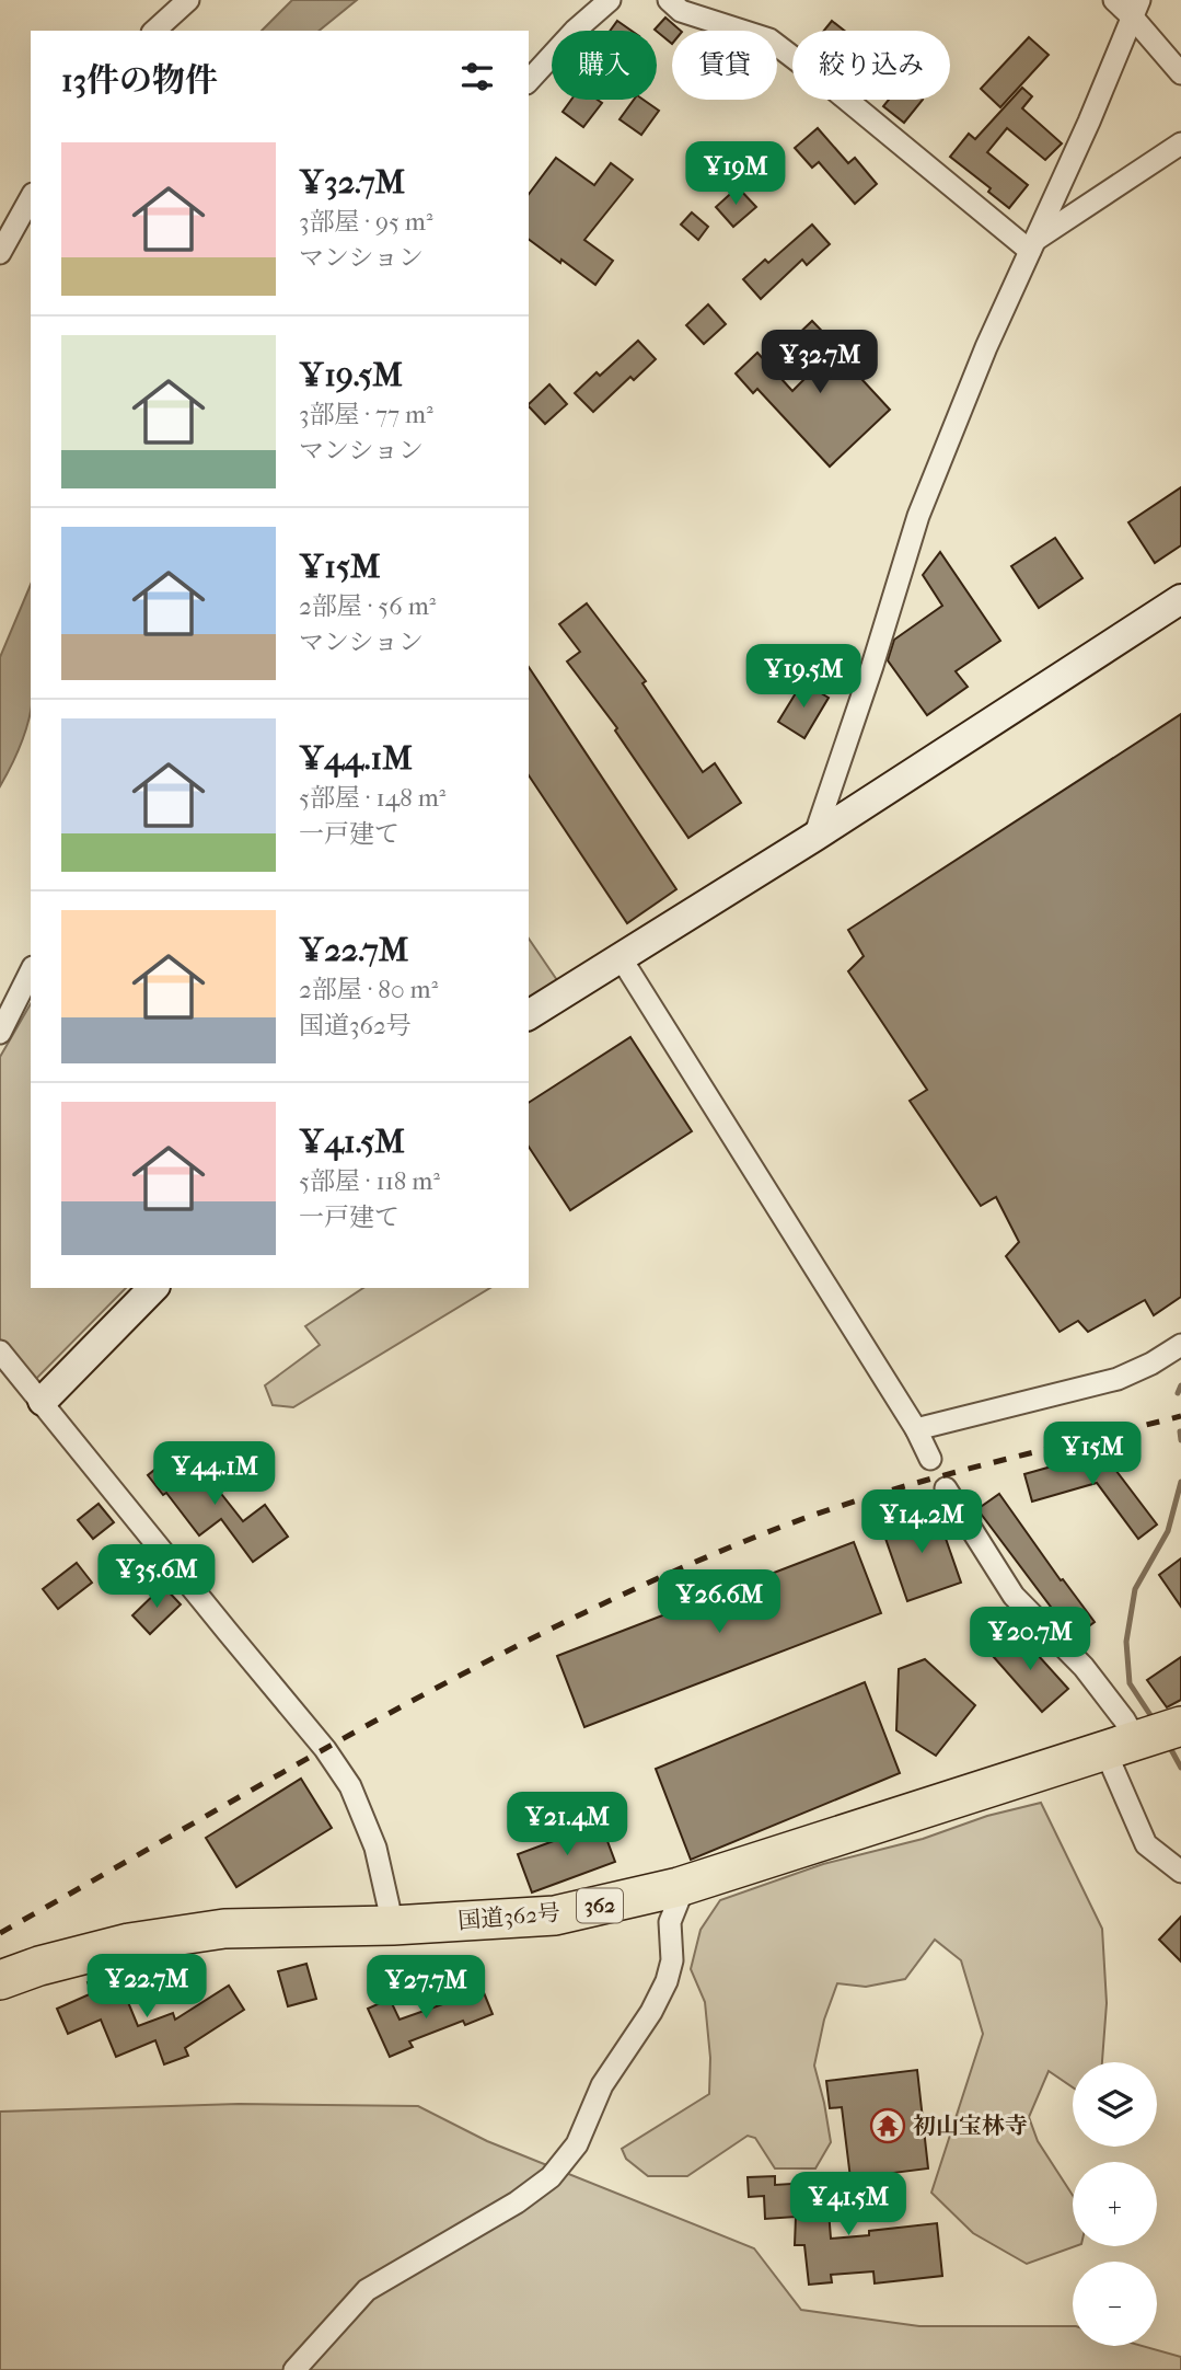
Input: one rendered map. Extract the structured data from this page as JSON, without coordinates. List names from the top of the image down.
{
  "streets": {
    "highway": ["362", "国道362号"]
  },
  "places": {
    "temple": ["初山宝林寺"]
  },
  "page": {
    "chip": ["購入", "賃貸", "絞り込み"],
    "heading": "13件の物件",
    "list": [
      {
        "name": "¥32.7M",
        "note": "3部屋 · 95 m² · マンション"
      },
      {
        "name": "¥19.5M",
        "note": "3部屋 · 77 m² · マンション"
      },
      {
        "name": "¥15M",
        "note": "2部屋 · 56 m² · マンション"
      },
      {
        "name": "¥44.1M",
        "note": "5部屋 · 148 m² · 一戸建て"
      },
      {
        "name": "¥22.7M",
        "note": "2部屋 · 80 m² · 国道362号"
      },
      {
        "name": "¥41.5M",
        "note": "5部屋 · 118 m² · 一戸建て"
      }
    ],
    "price": [
      "¥19M",
      "¥32.7M",
      "¥19.5M",
      "¥15M",
      "¥44.1M",
      "¥14.2M",
      "¥35.6M",
      "¥26.6M",
      "¥20.7M",
      "¥21.4M",
      "¥22.7M",
      "¥27.7M",
      "¥41.5M"
    ],
    "map_buttons": ["+", "−"]
  }
}
